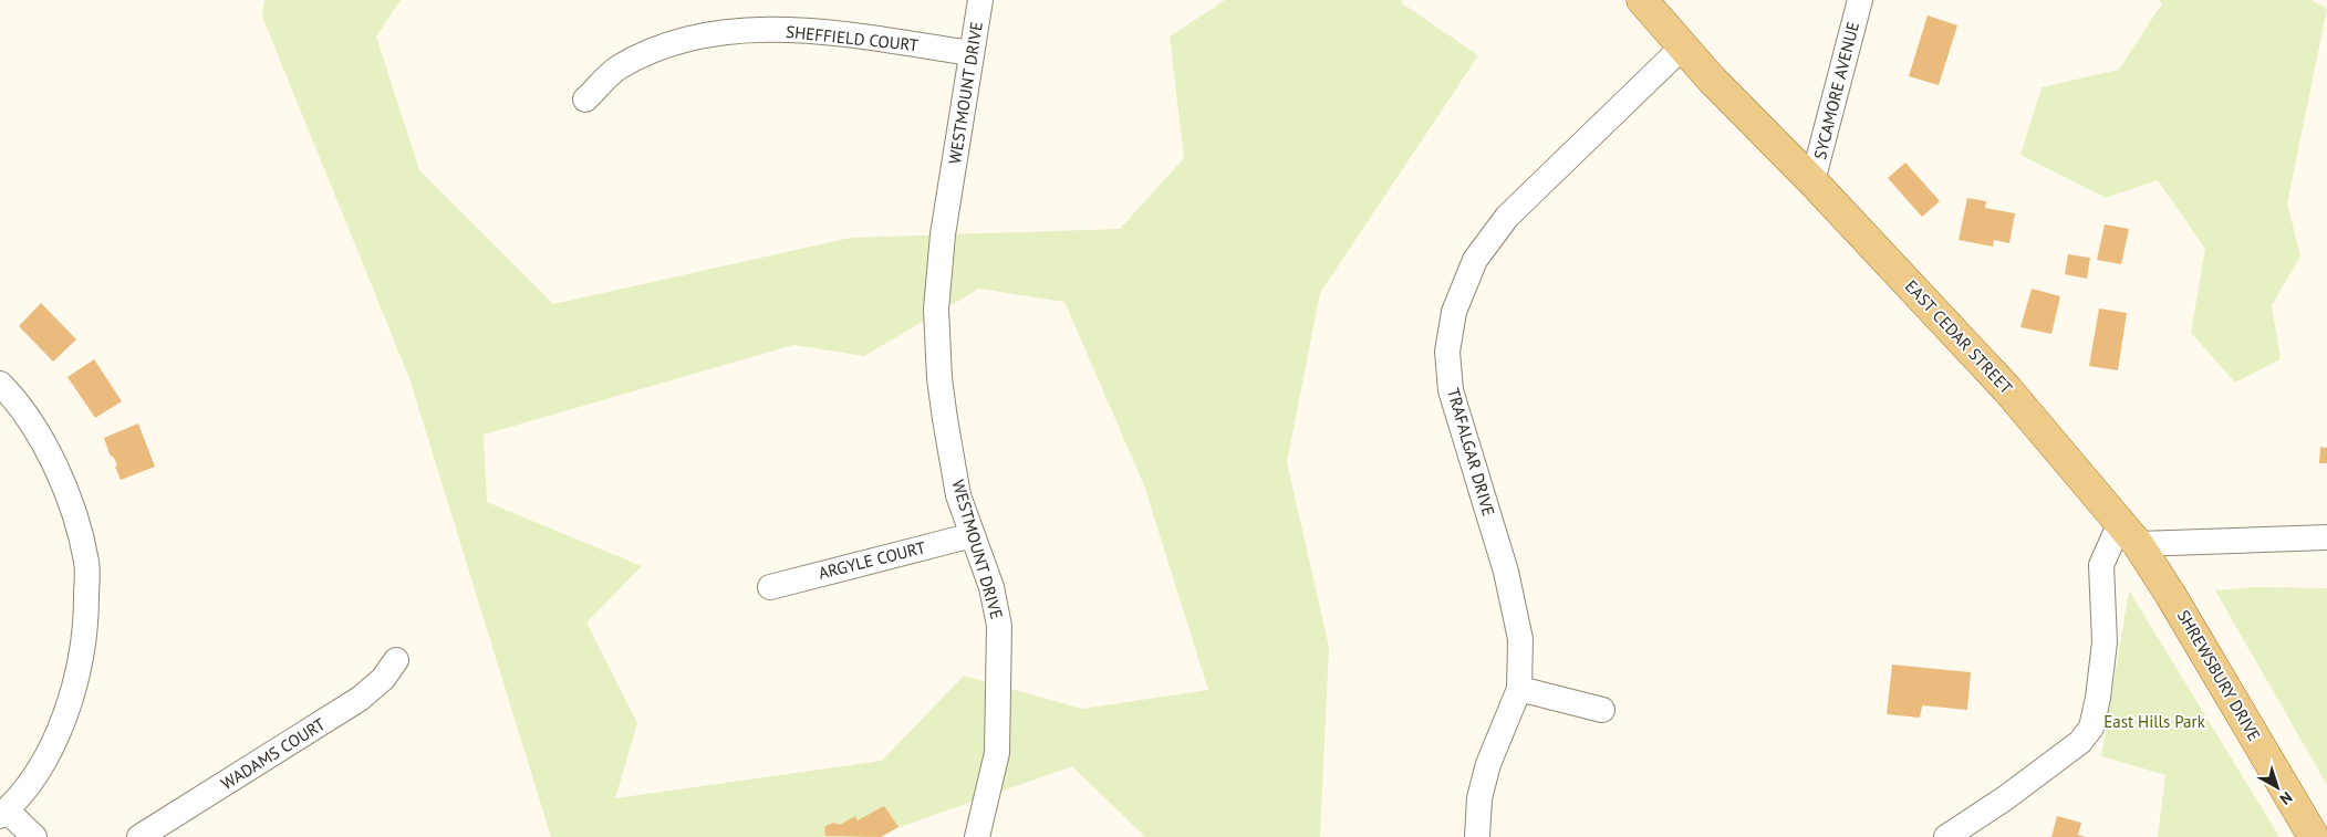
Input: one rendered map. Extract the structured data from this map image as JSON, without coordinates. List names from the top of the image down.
{
  "streets": {
    "main road": ["EAST CEDAR STREET", "SHREWSBURY DRIVE"],
    "street": [
      "SHEFFIELD COURT",
      "SYCAMORE AVENUE",
      "WESTMOUNT DRIVE",
      "TRAFALGAR DRIVE",
      "ARGYLE COURT",
      "WADAMS COURT"
    ]
  },
  "crossings": [
    ["SHEFFIELD COURT", "WESTMOUNT DRIVE"],
    ["SYCAMORE AVENUE", "EAST CEDAR STREET"],
    ["WESTMOUNT DRIVE", "ARGYLE COURT"],
    ["EAST CEDAR STREET", "TRAFALGAR DRIVE"],
    ["EAST CEDAR STREET", "SHREWSBURY DRIVE"]
  ],
  "parks": ["East Hills Park"],
  "north": "bottom right"
}
